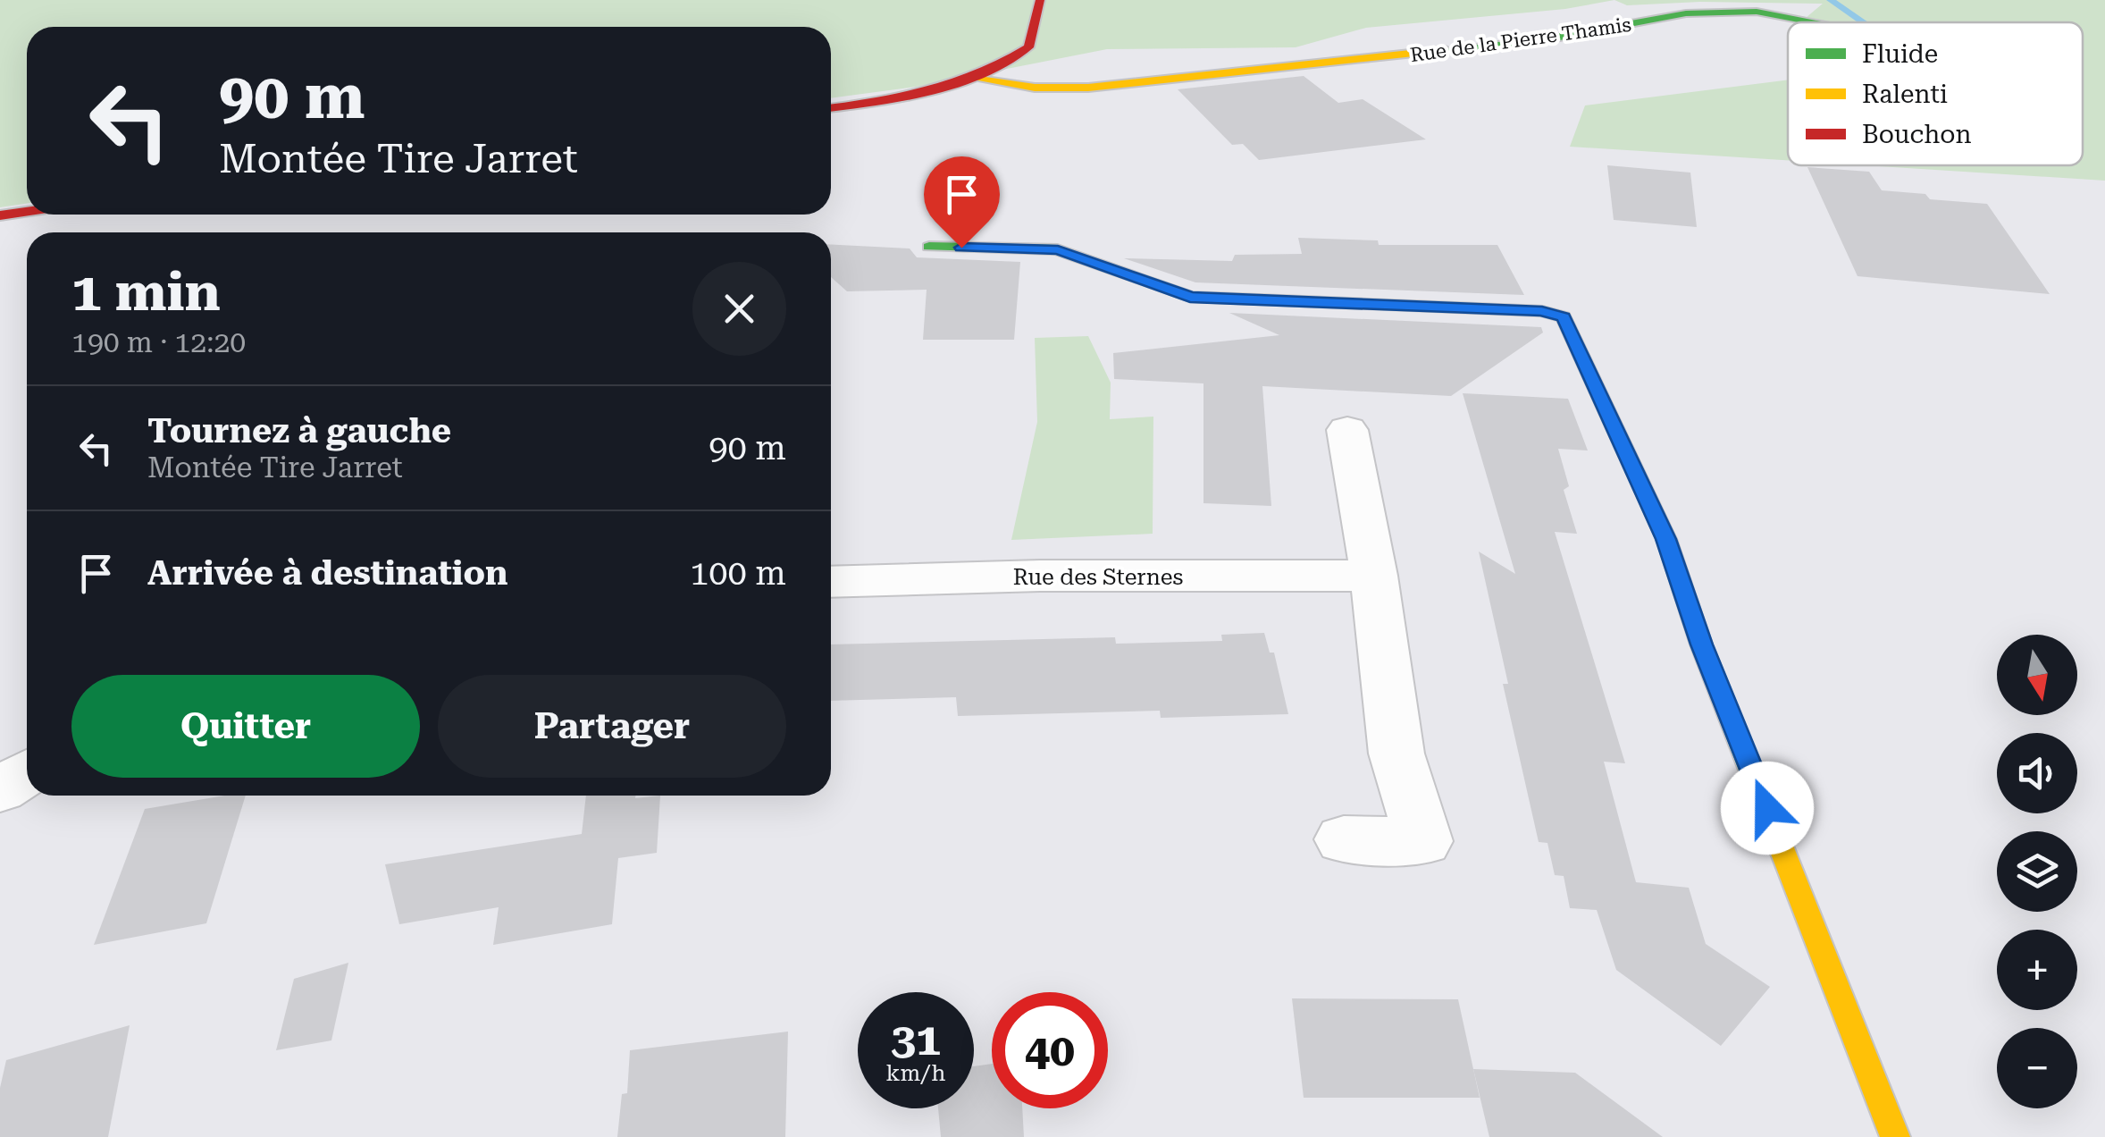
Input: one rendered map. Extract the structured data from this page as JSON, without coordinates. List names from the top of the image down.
{
  "streets": {
    "street": ["Rue de la Pierre Thamis", "Rue des Sternes"]
  },
  "legend": ["Fluide", "Ralenti", "Bouchon"],
  "north": "bottom",
  "page": {
    "turn": ["90 m", "Montée Tire Jarret"],
    "heading": ["1 min", "190 m · 12:20"],
    "list": [
      {
        "name": "Tournez à gauche",
        "note": "Montée Tire Jarret",
        "value": "90 m"
      },
      {
        "name": "Arrivée à destination",
        "value": "100 m"
      }
    ],
    "map_buttons": ["+", "−"],
    "buttons": ["Quitter", "Partager"],
    "speed": "31 km/h",
    "limit": "40"
  }
}
